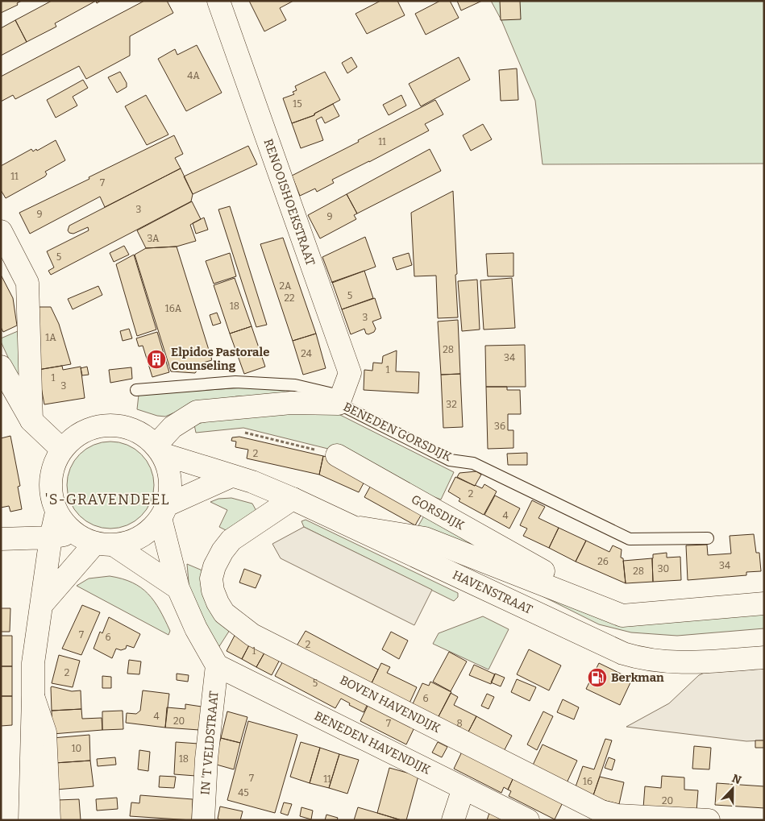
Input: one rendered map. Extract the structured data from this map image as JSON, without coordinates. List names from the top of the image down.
{
  "streets": {
    "street": [
      "RENOOISHOEKSTRAAT",
      "BENEDEN GORSDIJK",
      "GORSDIJK",
      "HAVENSTRAAT",
      "BOVEN HAVENDIJK",
      "IN 'T VELDSTRAAT",
      "BENEDEN HAVENDIJK"
    ]
  },
  "crossings": [
    ["RENOOISHOEKSTRAAT", "BENEDEN GORSDIJK"],
    ["BENEDEN GORSDIJK", "HAVENSTRAAT"],
    ["GORSDIJK", "HAVENSTRAAT"],
    ["HAVENSTRAAT", "BOVEN HAVENDIJK"],
    ["IN 'T VELDSTRAAT", "BENEDEN HAVENDIJK"]
  ],
  "districts": ["'S-GRAVENDEEL"],
  "places": {
    "building": ["Elpidos Pastorale Counseling"],
    "fuel station": ["Berkman"]
  },
  "house_numbers": [
    "4A",
    "15",
    "11",
    "11",
    "7",
    "3",
    "9",
    "9",
    "3A",
    "5",
    "2A",
    "5",
    "22",
    "18",
    "16A",
    "3",
    "1A",
    "28",
    "24",
    "34",
    "1",
    "1",
    "3",
    "32",
    "36",
    "2",
    "2",
    "4",
    "26",
    "34",
    "30",
    "28",
    "7",
    "6",
    "2",
    "1",
    "2",
    "5",
    "6",
    "4",
    "20",
    "7",
    "8",
    "10",
    "18",
    "7",
    "11",
    "16",
    "45",
    "20"
  ],
  "north": "top"
}
